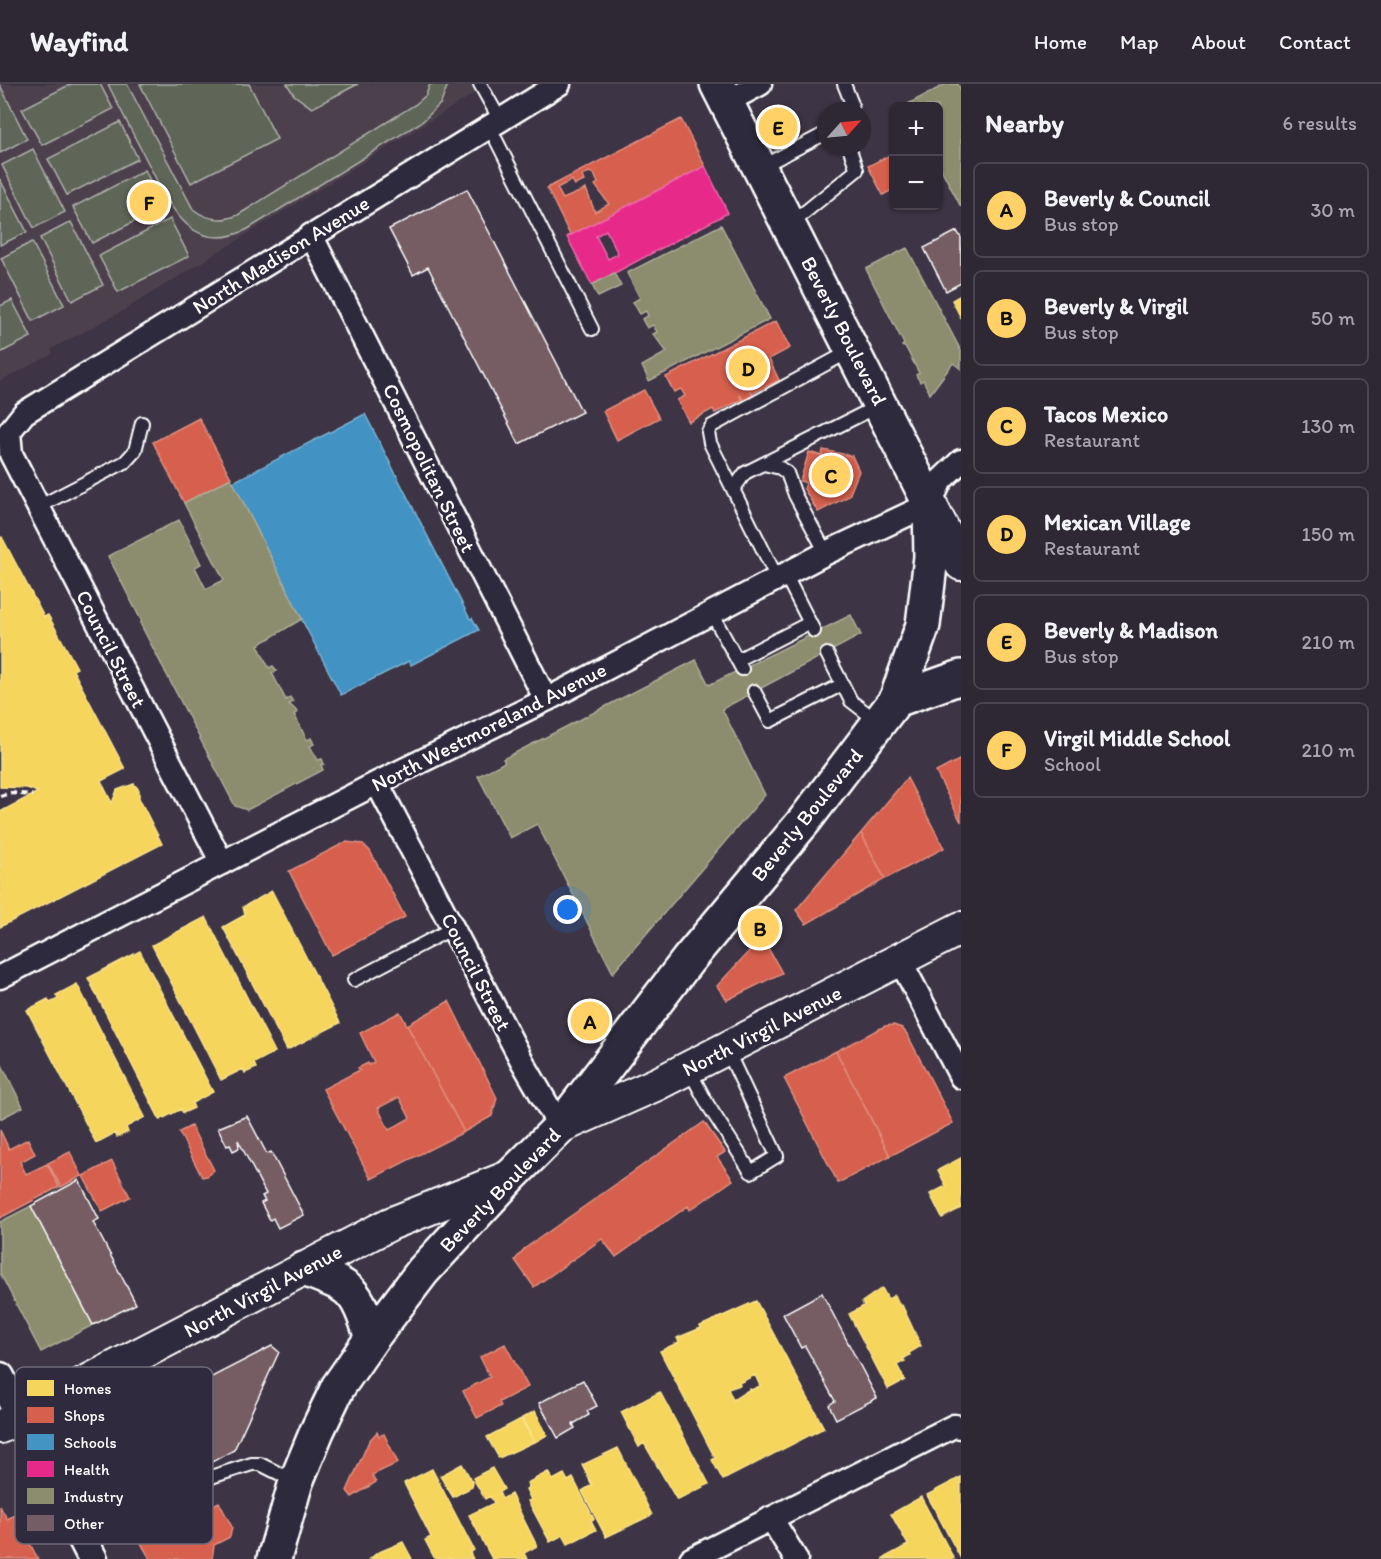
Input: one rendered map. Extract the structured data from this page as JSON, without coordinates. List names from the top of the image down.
{
  "streets": {
    "main road": ["Beverly Boulevard", "North Virgil Avenue"],
    "street": [
      "North Madison Avenue",
      "Cosmopolitan Street",
      "Council Street",
      "North Westmoreland Avenue"
    ]
  },
  "crossings": [
    ["North Madison Avenue", "Cosmopolitan Street"],
    ["North Madison Avenue", "Council Street"],
    ["Beverly Boulevard", "Council Street"],
    ["Beverly Boulevard", "North Westmoreland Avenue"],
    ["Beverly Boulevard", "North Virgil Avenue"],
    ["Cosmopolitan Street", "North Westmoreland Avenue"],
    ["Council Street", "North Westmoreland Avenue"],
    ["Council Street", "North Virgil Avenue"]
  ],
  "legend": [
    "Homes",
    "Shops",
    "Schools",
    "Health",
    "Industry",
    "Other"
  ],
  "north": "top right",
  "page": {
    "header": "Wayfind",
    "nav": [
      "Home",
      "Map",
      "About",
      "Contact"
    ],
    "heading": ["Nearby", "6 results"],
    "map_buttons": ["+", "−"],
    "pins": [
      "E",
      "F",
      "D",
      "C",
      "B",
      "A"
    ],
    "list": [
      {
        "mark": "A",
        "name": "Beverly & Council",
        "note": "Bus stop",
        "value": "30 m"
      },
      {
        "mark": "B",
        "name": "Beverly & Virgil",
        "note": "Bus stop",
        "value": "50 m"
      },
      {
        "mark": "C",
        "name": "Tacos Mexico",
        "note": "Restaurant",
        "value": "130 m"
      },
      {
        "mark": "D",
        "name": "Mexican Village",
        "note": "Restaurant",
        "value": "150 m"
      },
      {
        "mark": "E",
        "name": "Beverly & Madison",
        "note": "Bus stop",
        "value": "210 m"
      },
      {
        "mark": "F",
        "name": "Virgil Middle School",
        "note": "School",
        "value": "210 m"
      }
    ]
  }
}
